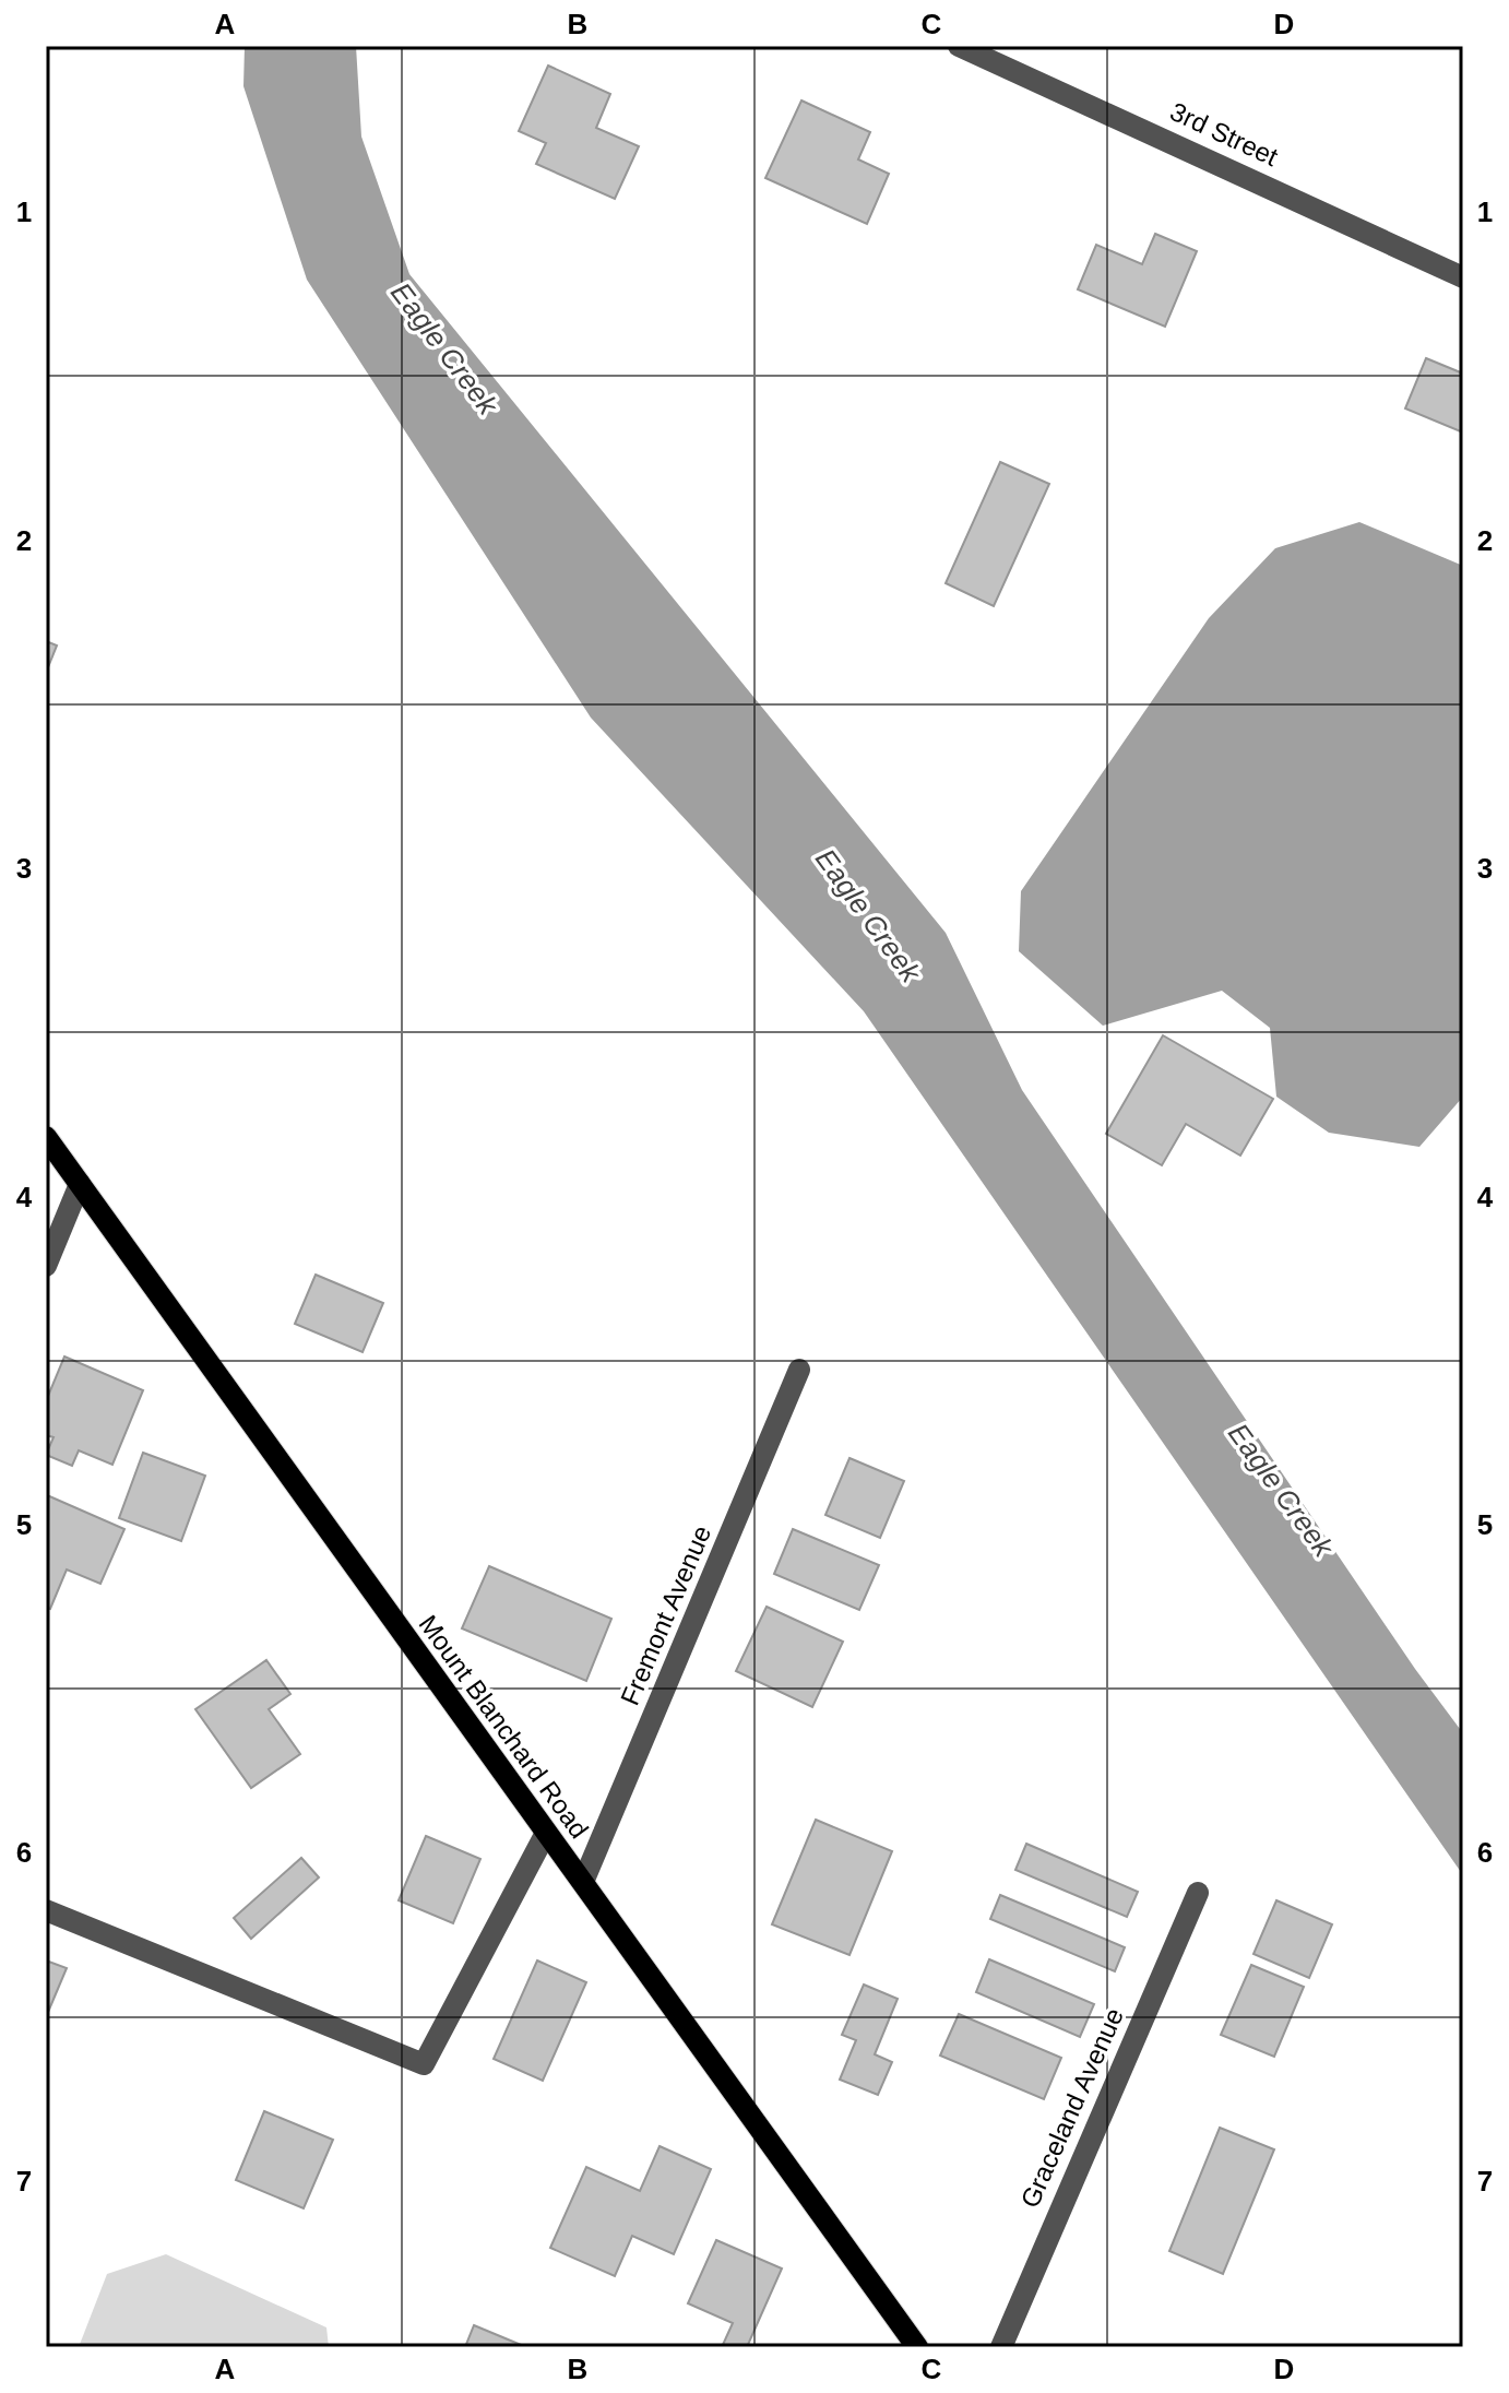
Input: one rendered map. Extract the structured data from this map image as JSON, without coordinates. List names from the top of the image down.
{
  "streets": {
    "main road": ["Mount Blanchard Road"],
    "street": ["3rd Street", "Fremont Avenue", "Graceland Avenue"]
  },
  "crossings": [
    ["Fremont Avenue", "Mount Blanchard Road"]
  ],
  "water": ["Eagle Creek"],
  "grid": {
    "columns": [
      "A",
      "B",
      "C",
      "D"
    ],
    "rows": [
      "1",
      "2",
      "3",
      "4",
      "5",
      "6",
      "7"
    ]
  }
}
